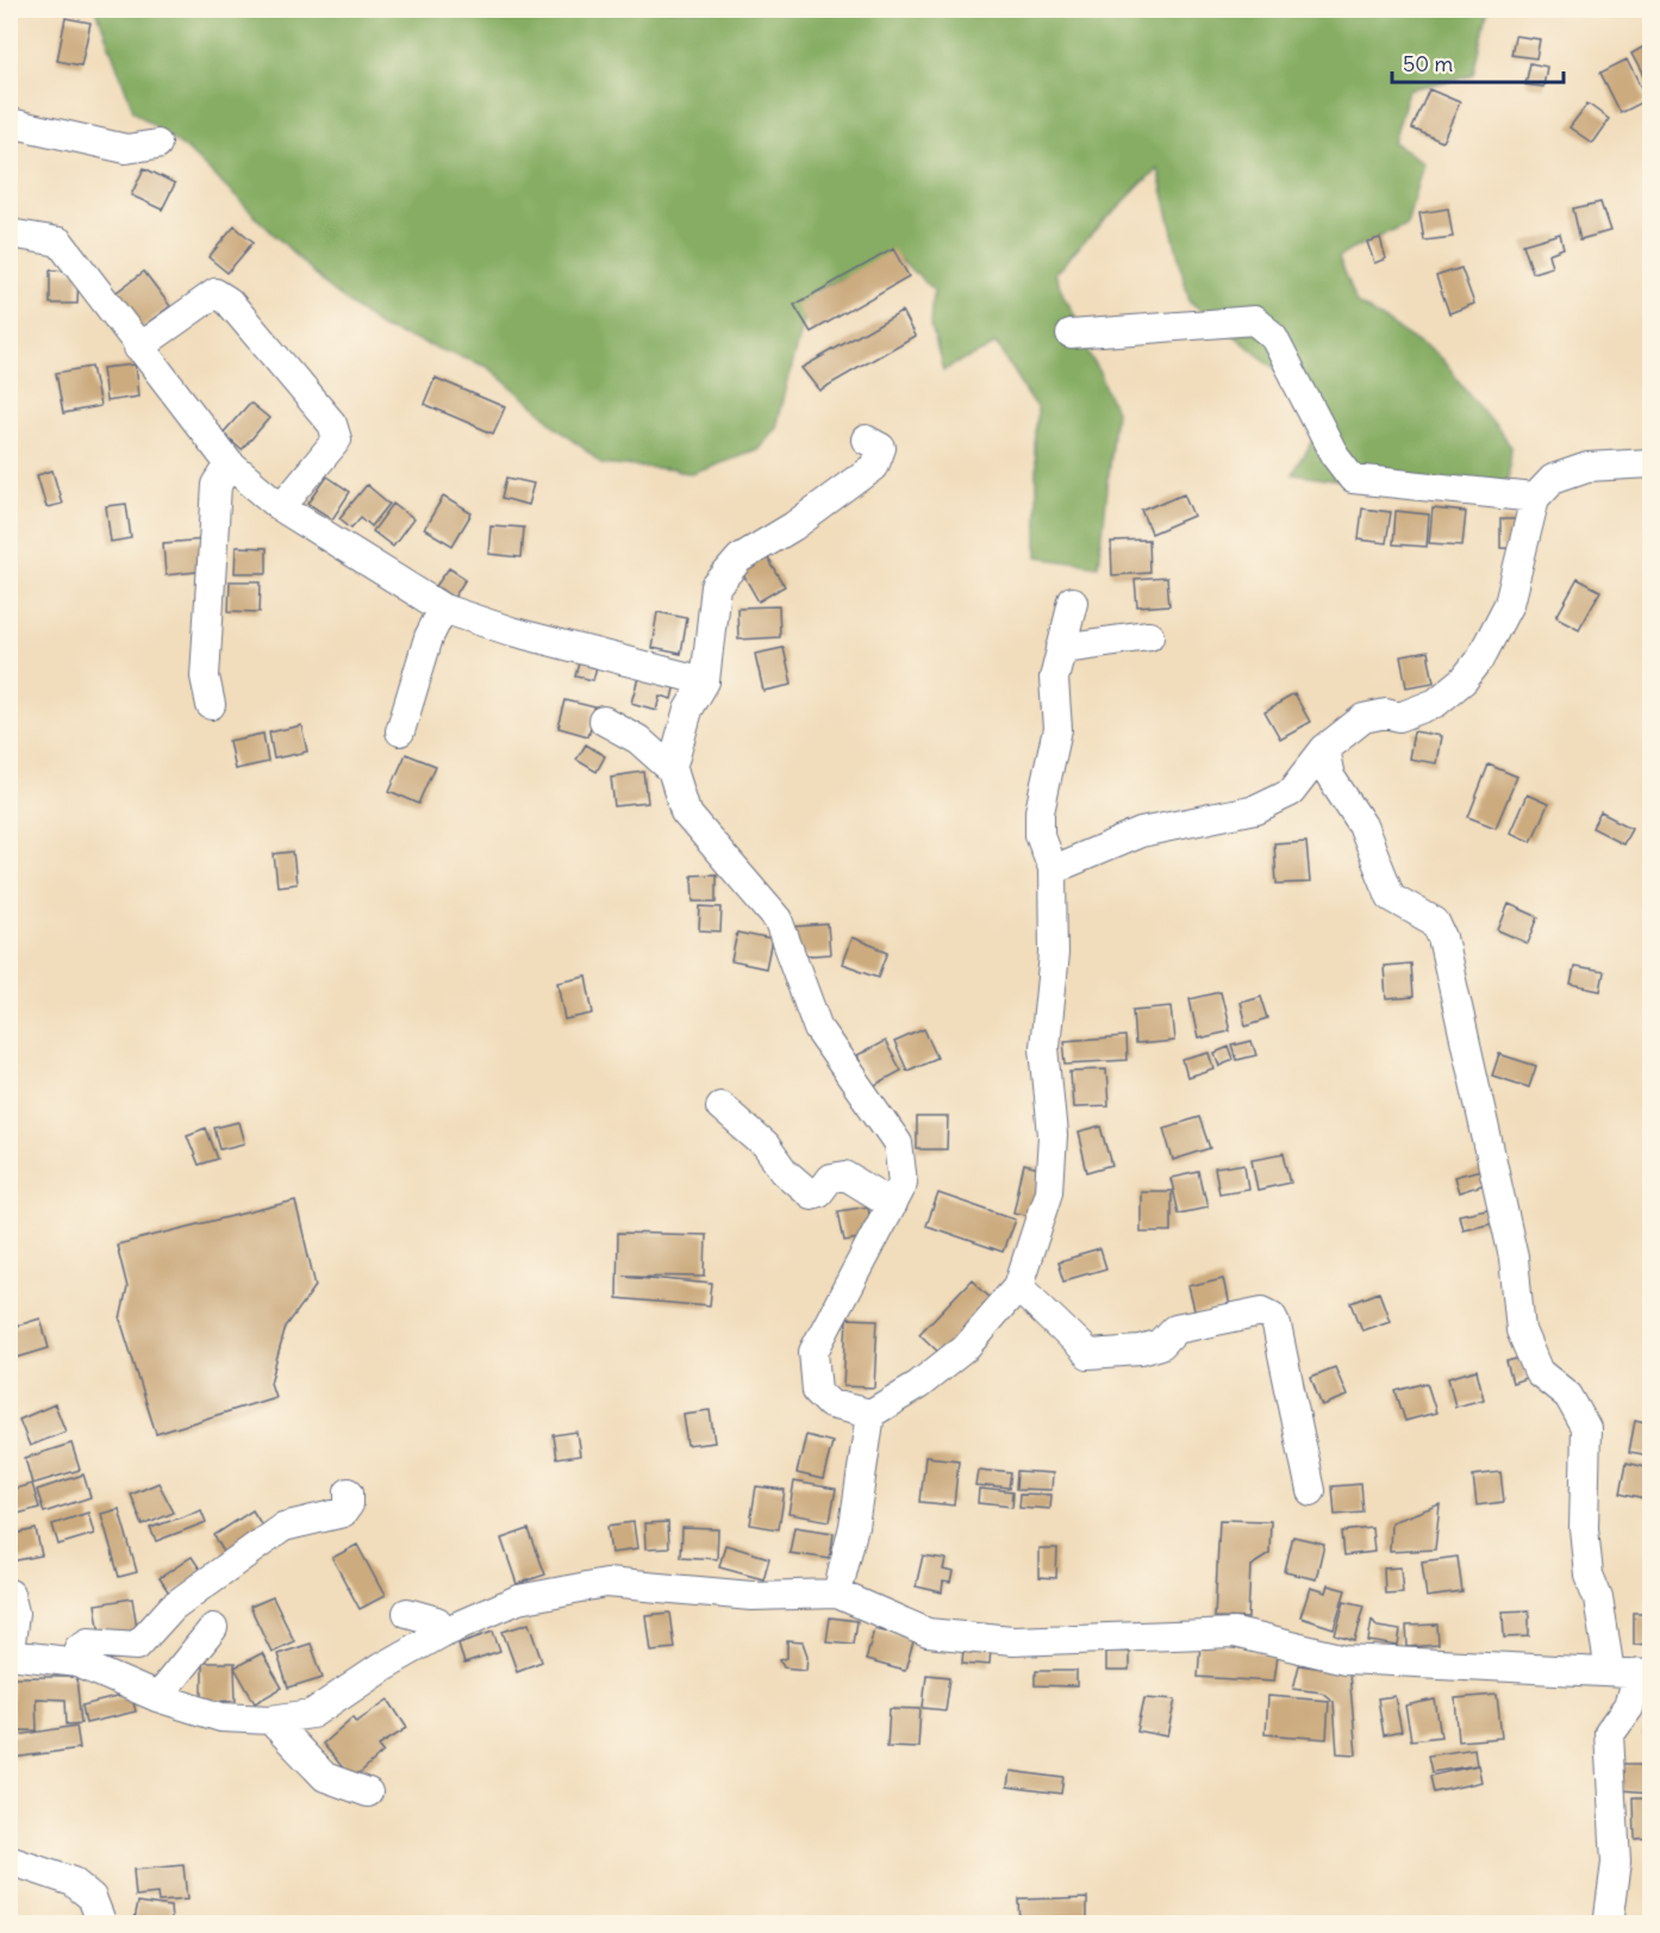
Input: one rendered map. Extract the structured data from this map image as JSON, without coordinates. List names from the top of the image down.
{
  "scale_bar": "50 m"
}
